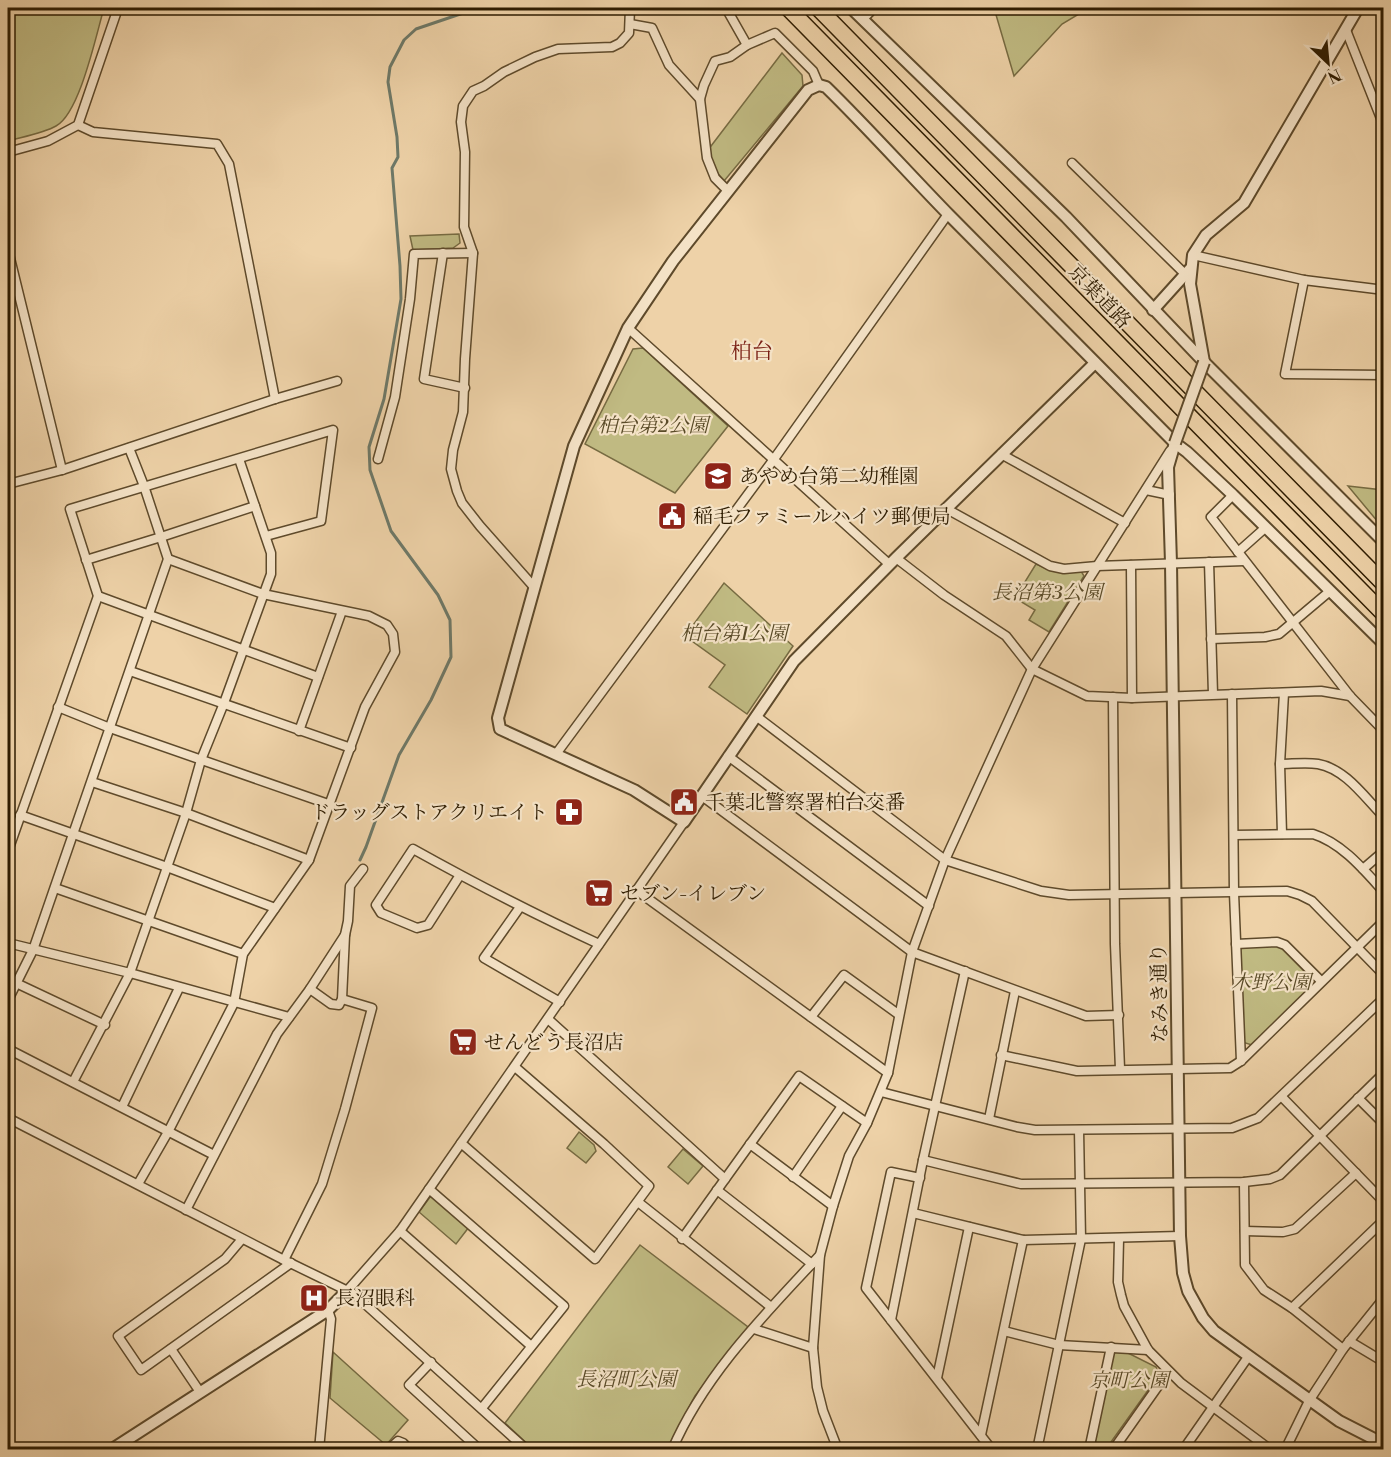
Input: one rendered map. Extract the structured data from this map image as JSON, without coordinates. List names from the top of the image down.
{
  "streets": {
    "highway": ["京葉道路"],
    "street": ["なみき通り"]
  },
  "districts": ["柏台"],
  "parks": [
    "柏台第2公園",
    "長沼第3公園",
    "柏台第1公園",
    "木野公園",
    "長沼町公園",
    "京町公園"
  ],
  "places": {
    "school or university": ["あやめ台第二幼稚園"],
    "public building": ["稲毛ファミールハイツ郵便局", "千葉北警察署柏台交番"],
    "pharmacy": ["ドラッグストアクリエイト"],
    "supermarket": ["セブン-イレブン", "せんどう長沼店"],
    "hospital": ["長沼眼科"]
  },
  "north": "bottom right"
}
